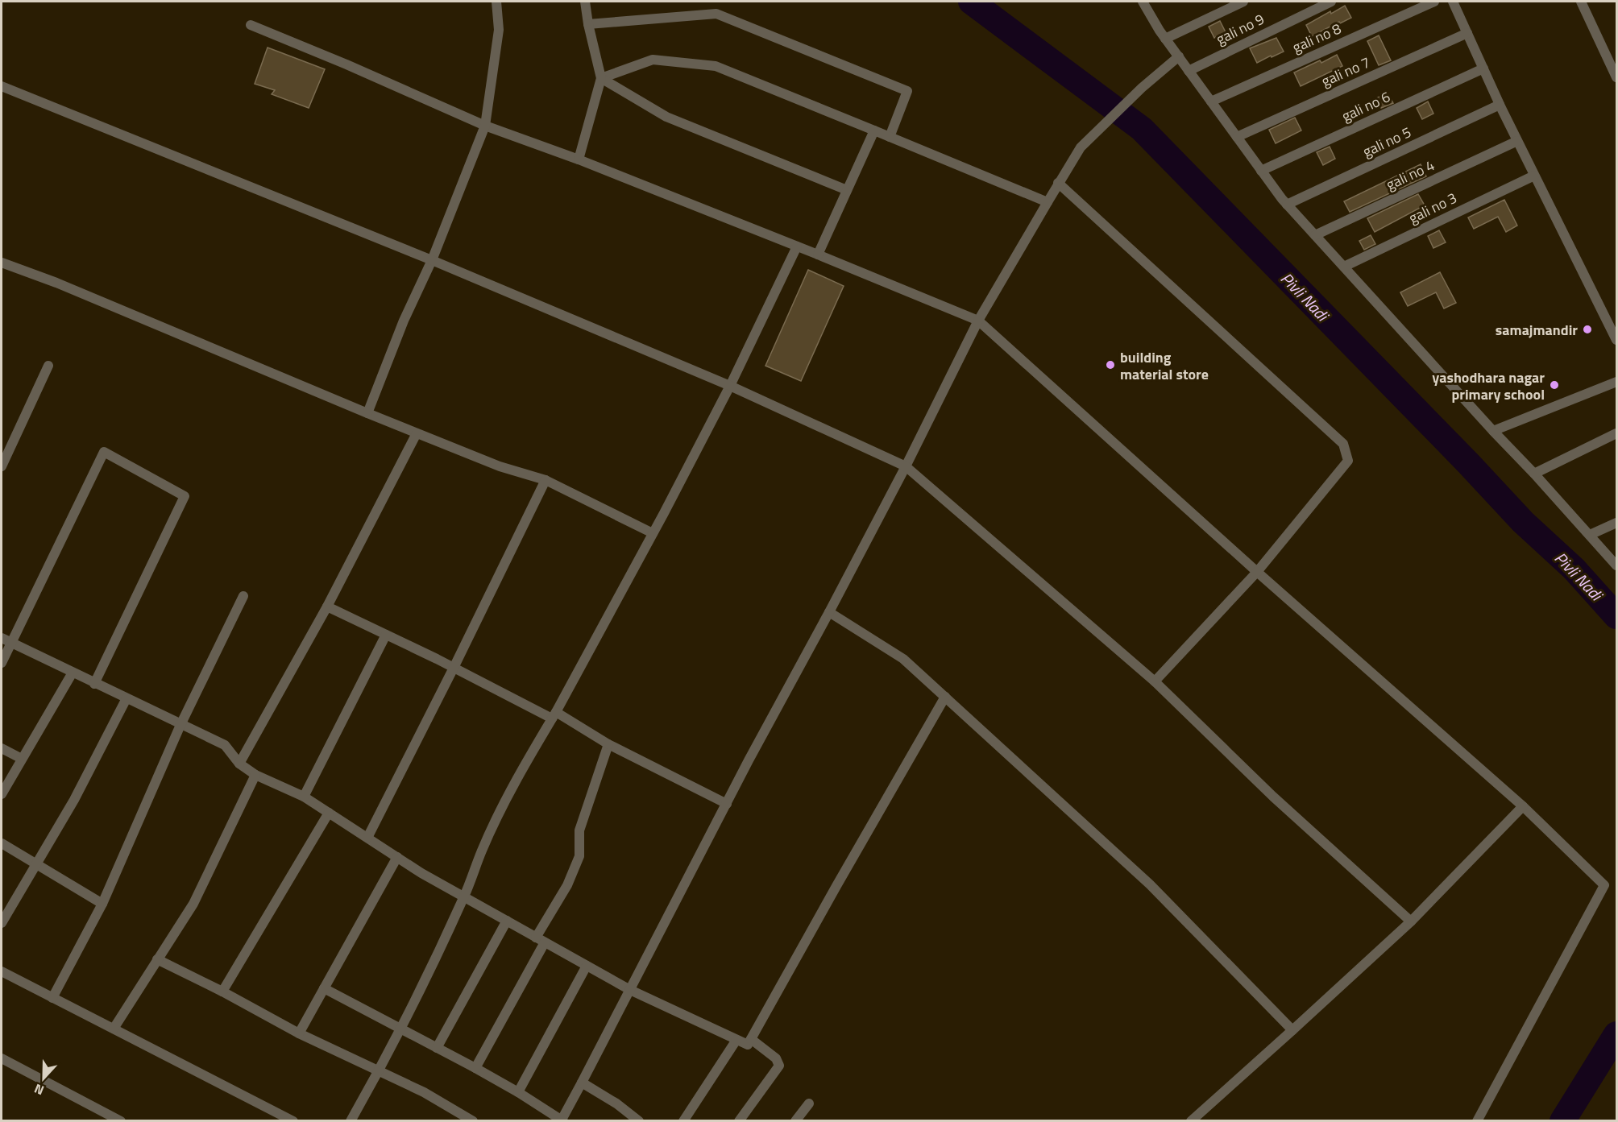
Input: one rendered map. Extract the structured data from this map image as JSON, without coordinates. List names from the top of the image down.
{
  "streets": {
    "street": [
      "gali no 9",
      "gali no 8",
      "gali no 7",
      "gali no 6",
      "gali no 5",
      "gali no 4",
      "gali no 3"
    ]
  },
  "water": ["Pivli Nadi"],
  "places": ["samajmandir", "building material store", "yashodhara nagar primary school"],
  "north": "bottom"
}
